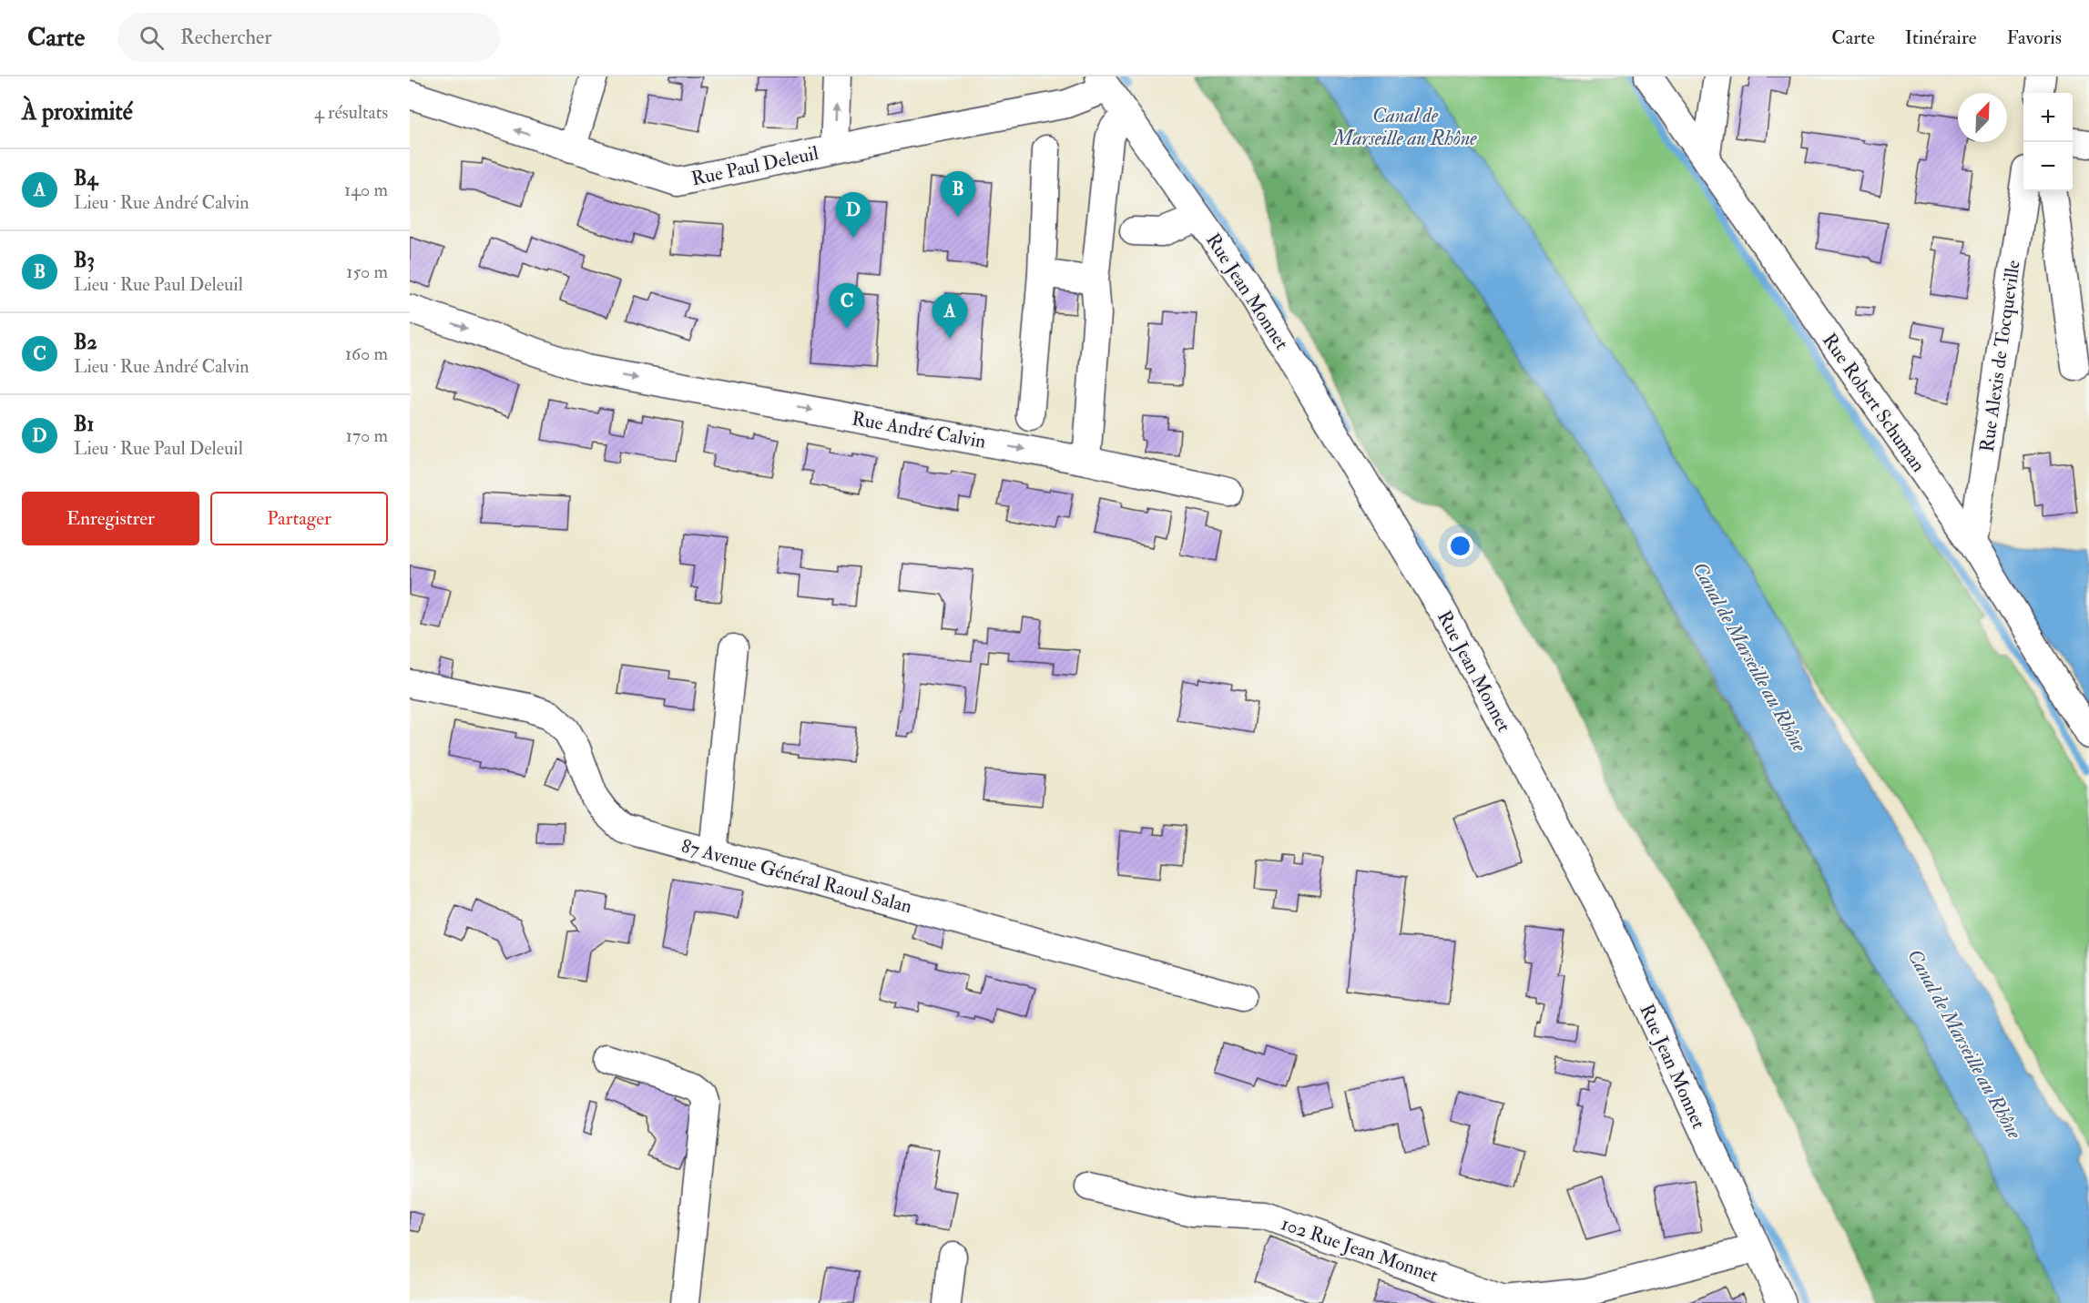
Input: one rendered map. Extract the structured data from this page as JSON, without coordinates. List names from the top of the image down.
{
  "streets": {
    "street": [
      "Rue Paul Deleuil",
      "Rue Jean Monnet",
      "Rue Alexis de Tocqueville",
      "Rue Robert Schuman",
      "Rue André Calvin",
      "87 Avenue Général Raoul Salan",
      "102 Rue Jean Monnet"
    ]
  },
  "crossings": [
    ["Rue Paul Deleuil", "Rue Jean Monnet"],
    ["Rue Jean Monnet", "102 Rue Jean Monnet"],
    ["Rue Alexis de Tocqueville", "Rue Robert Schuman"]
  ],
  "one_way": ["Rue André Calvin"],
  "water": ["Canal de Marseille au Rhône"],
  "north": "top right",
  "page": {
    "header": "Carte",
    "search": "Rechercher",
    "nav": ["Carte", "Itinéraire", "Favoris"],
    "heading": ["À proximité", "4 résultats"],
    "map_buttons": ["+", "−"],
    "list": [
      {
        "mark": "A",
        "name": "B4",
        "note": "Lieu · Rue André Calvin",
        "value": "140 m"
      },
      {
        "mark": "B",
        "name": "B3",
        "note": "Lieu · Rue Paul Deleuil",
        "value": "150 m"
      },
      {
        "mark": "C",
        "name": "B2",
        "note": "Lieu · Rue André Calvin",
        "value": "160 m"
      },
      {
        "mark": "D",
        "name": "B1",
        "note": "Lieu · Rue Paul Deleuil",
        "value": "170 m"
      }
    ],
    "pins": [
      "B",
      "D",
      "C",
      "A"
    ],
    "buttons": ["Enregistrer", "Partager"]
  }
}
